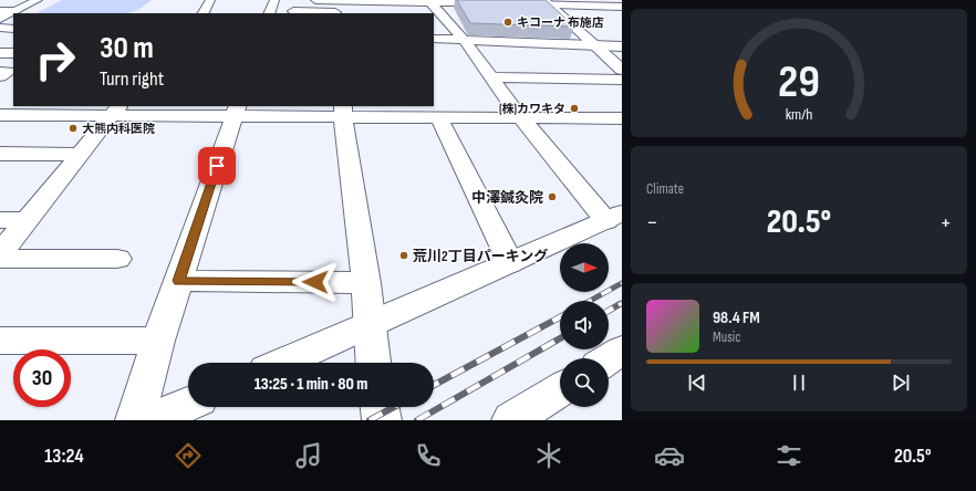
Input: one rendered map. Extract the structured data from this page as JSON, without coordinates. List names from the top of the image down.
{
  "places": [
    "キコーナ 布施店",
    "(株)カワキタ",
    "大熊内科医院",
    "中澤鍼灸院",
    "荒川2丁目パーキング"
  ],
  "north": "right",
  "page": {
    "turn": ["30 m", "Turn right"],
    "tile": "Climate",
    "heat": ["−", "20.5°", "+"],
    "song": ["98.4 FM", "Music"],
    "limit": "30",
    "trip": "13:25 · 1 min · 80 m",
    "tabs": ["13:24", "20.5°"],
    "gauge": ["29", "km/h"]
  }
}
